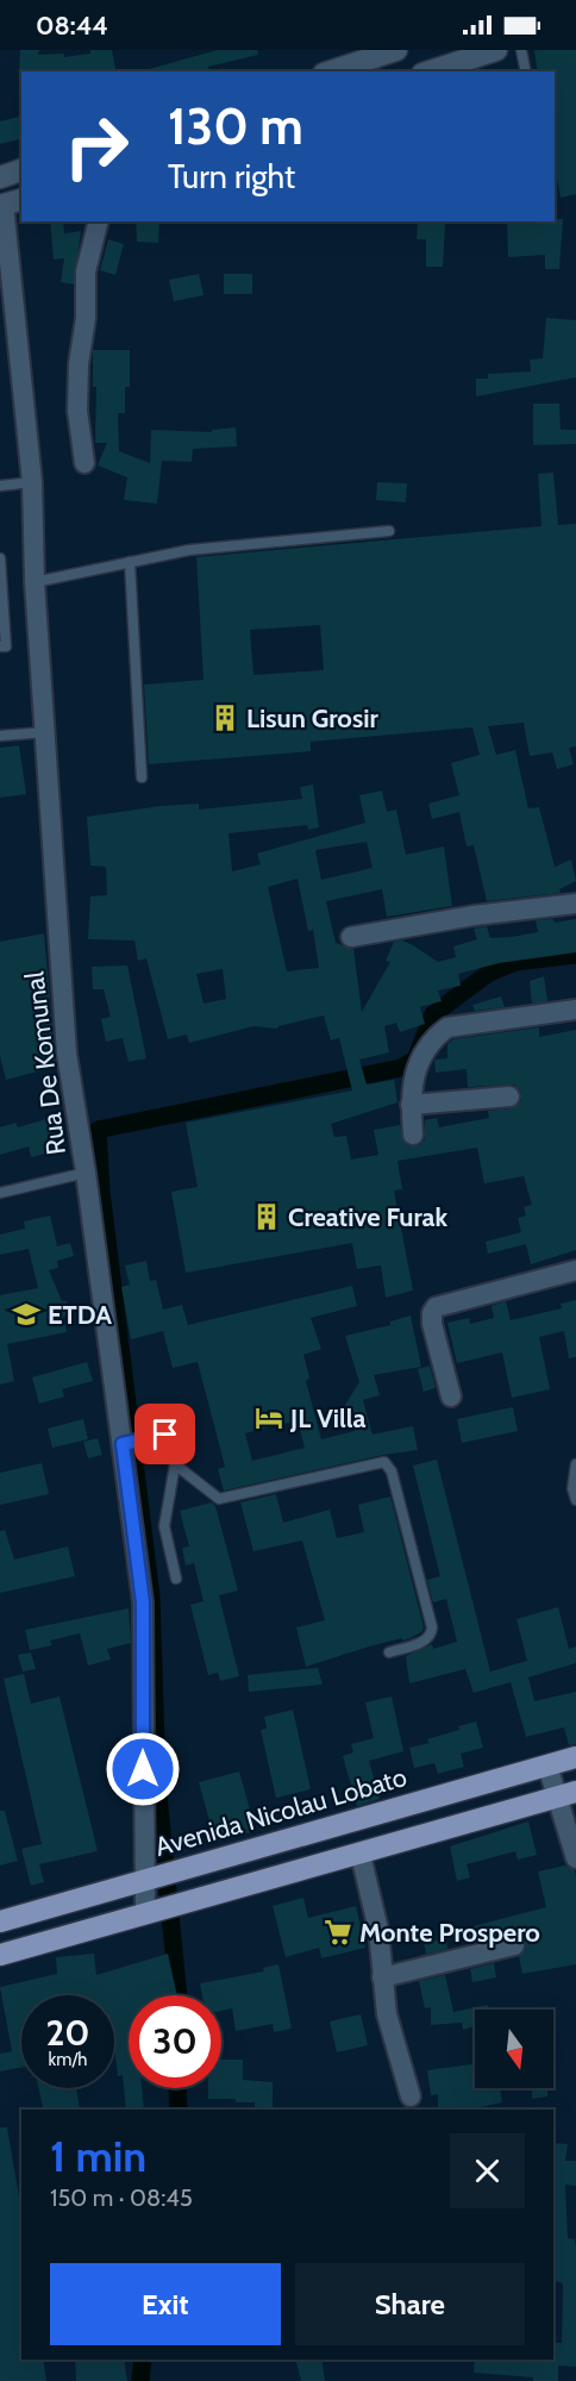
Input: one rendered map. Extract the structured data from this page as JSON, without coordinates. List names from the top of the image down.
{
  "streets": {
    "main road": ["Avenida Nicolau Lobato"],
    "street": ["Rua De Komunal"]
  },
  "crossings": [
    ["Rua De Komunal", "Avenida Nicolau Lobato"]
  ],
  "places": {
    "building": ["Lisun Grosir", "Creative Furak"],
    "school or university": ["ETDA"],
    "hotel": ["JL Villa"],
    "supermarket": ["Monte Prospero"]
  },
  "north": "bottom",
  "page": {
    "status": "08:44",
    "turn": ["130 m", "Turn right"],
    "speed": "20 km/h",
    "limit": "30",
    "heading": ["1 min", "150 m · 08:45"],
    "buttons": ["Exit", "Share"]
  }
}
